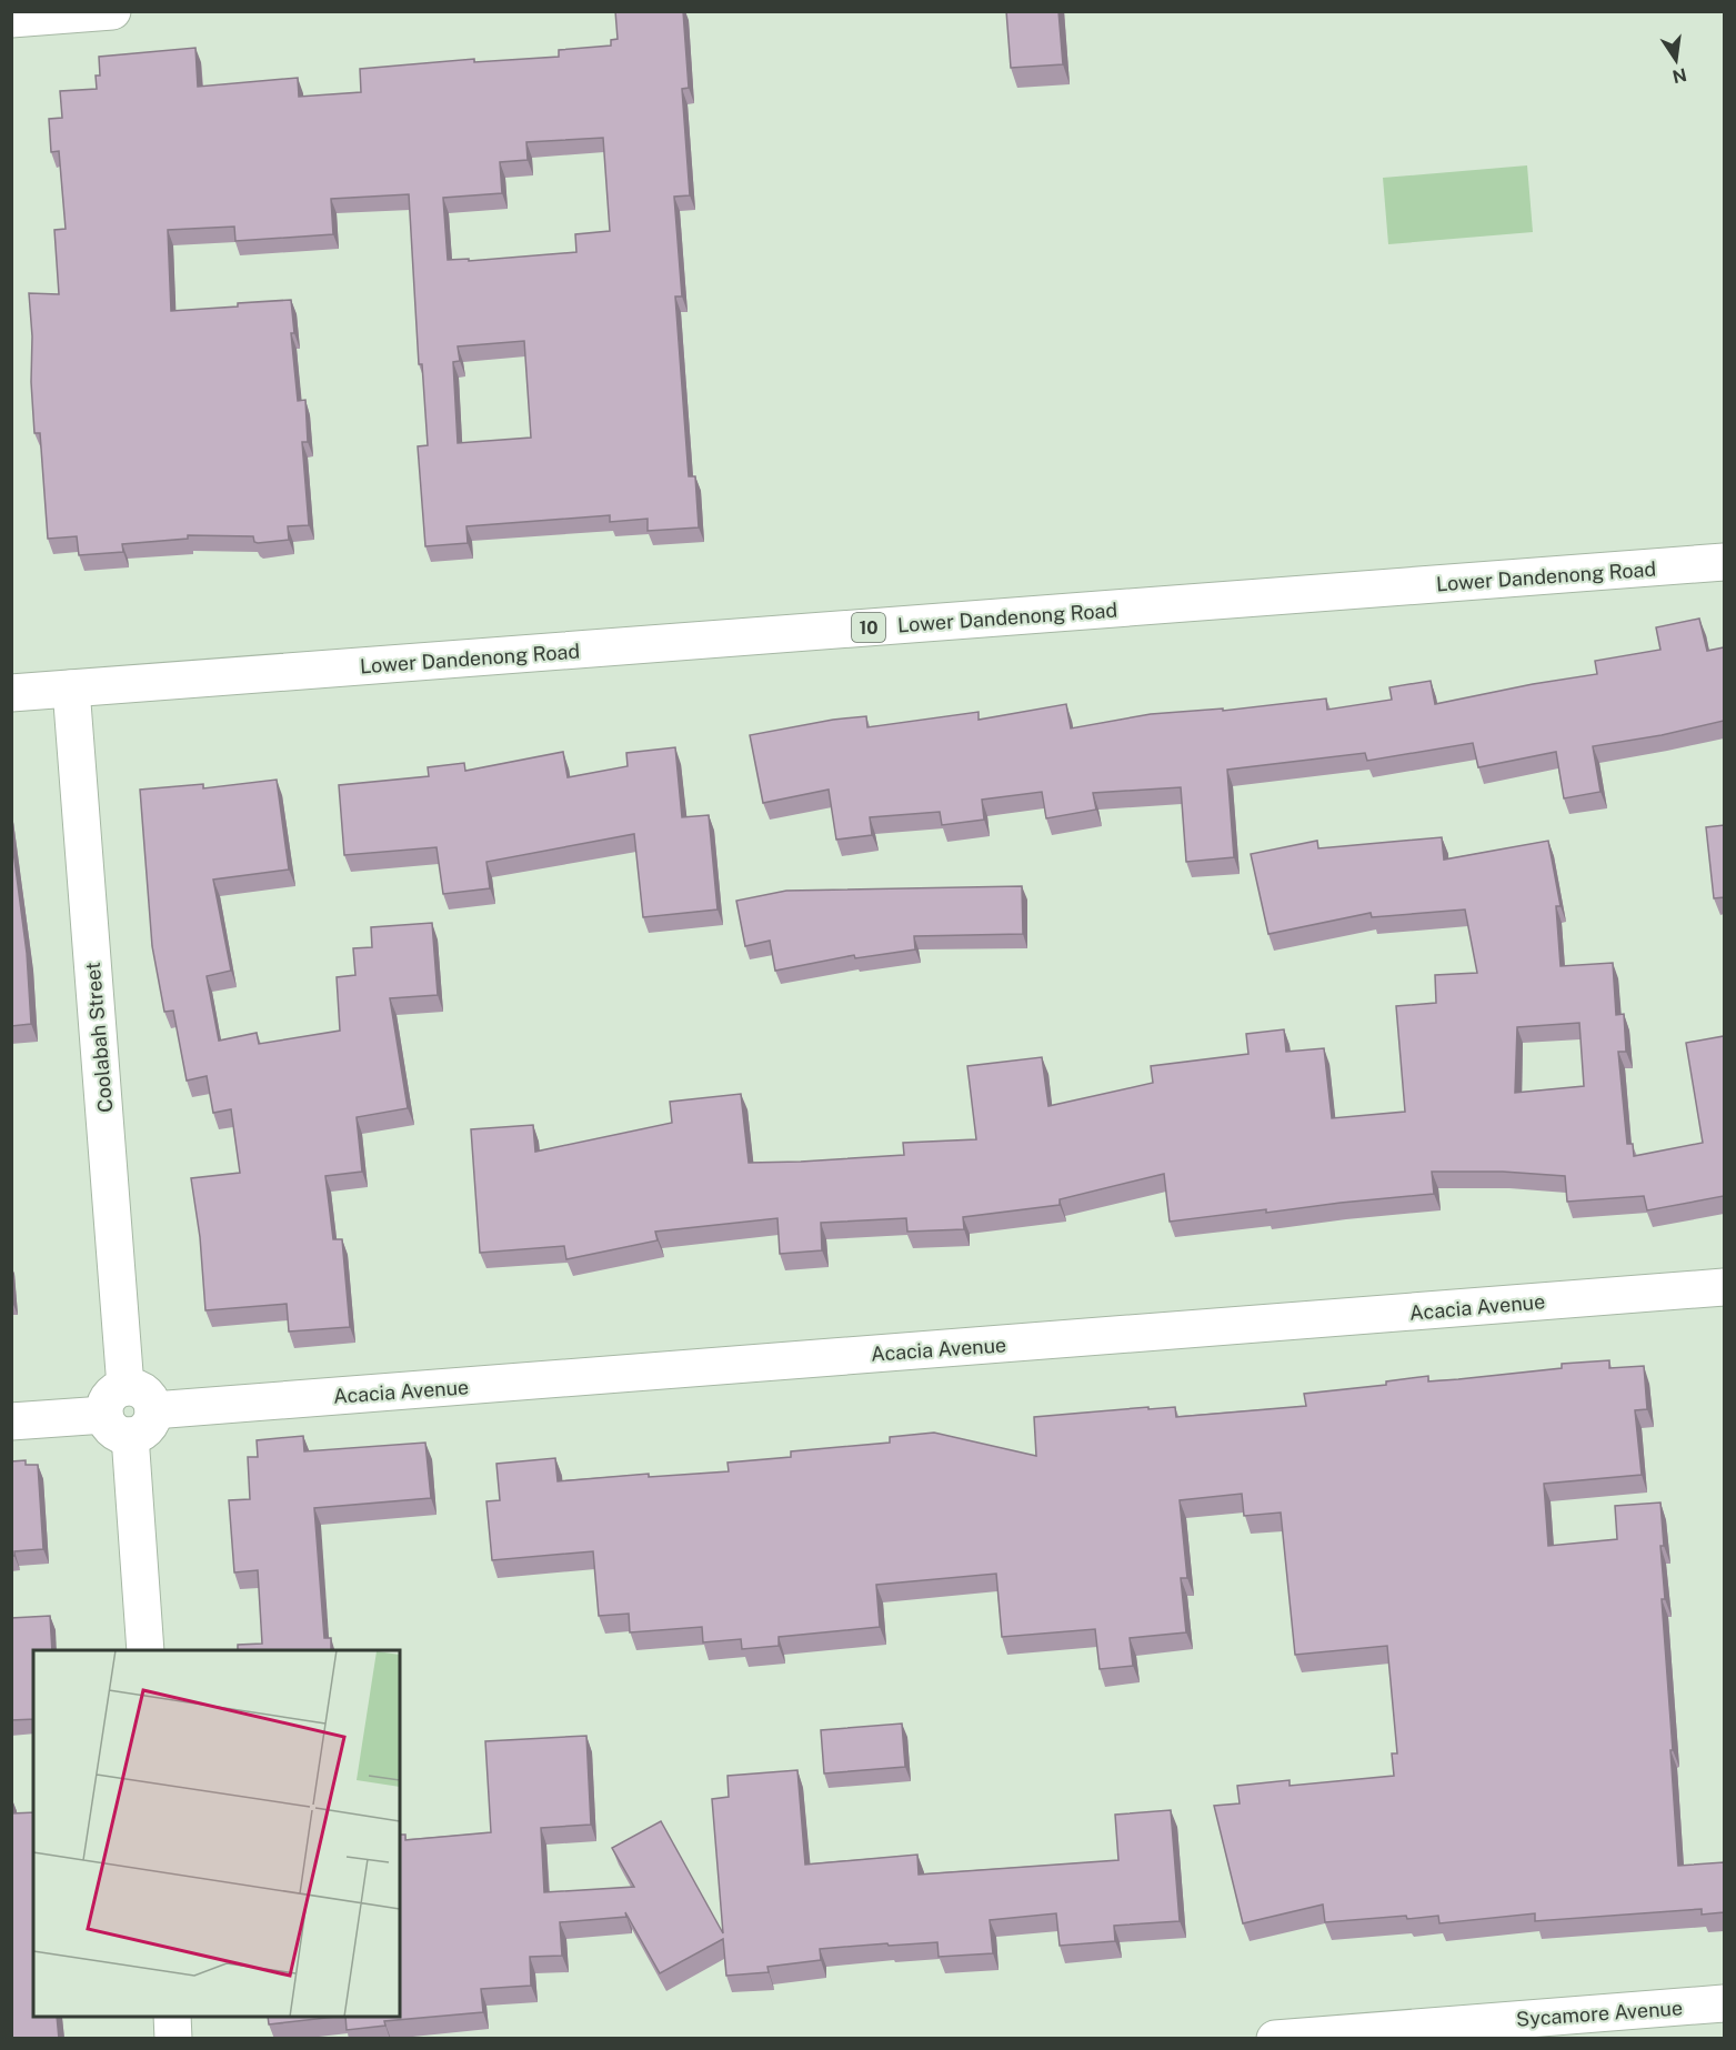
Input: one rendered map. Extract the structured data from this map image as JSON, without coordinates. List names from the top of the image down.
{
  "streets": {
    "main road": [
      "Lower Dandenong Road",
      "10",
      "Coolabah Street",
      "Acacia Avenue",
      "Sycamore Avenue"
    ]
  },
  "crossings": [
    ["Lower Dandenong Road", "Coolabah Street"],
    ["Coolabah Street", "Acacia Avenue"]
  ],
  "north": "bottom"
}
